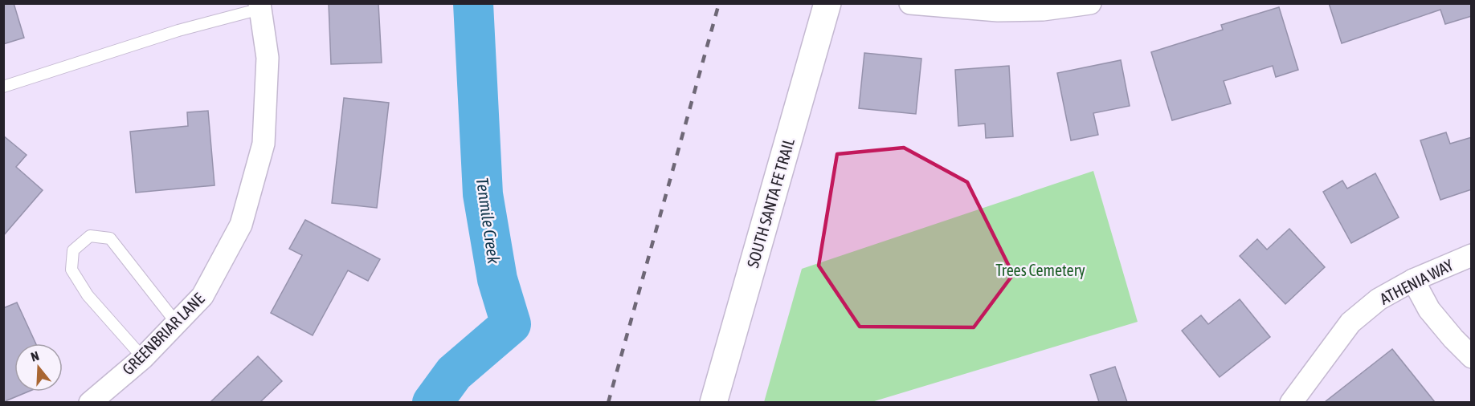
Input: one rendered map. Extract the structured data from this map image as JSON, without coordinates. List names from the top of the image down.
{
  "streets": {
    "street": ["SOUTH SANTA FE TRAIL", "ATHENIA WAY", "GREENBRIAR LANE"]
  },
  "water": ["Tenmile Creek"],
  "parks": ["Trees Cemetery"],
  "north": "top"
}
